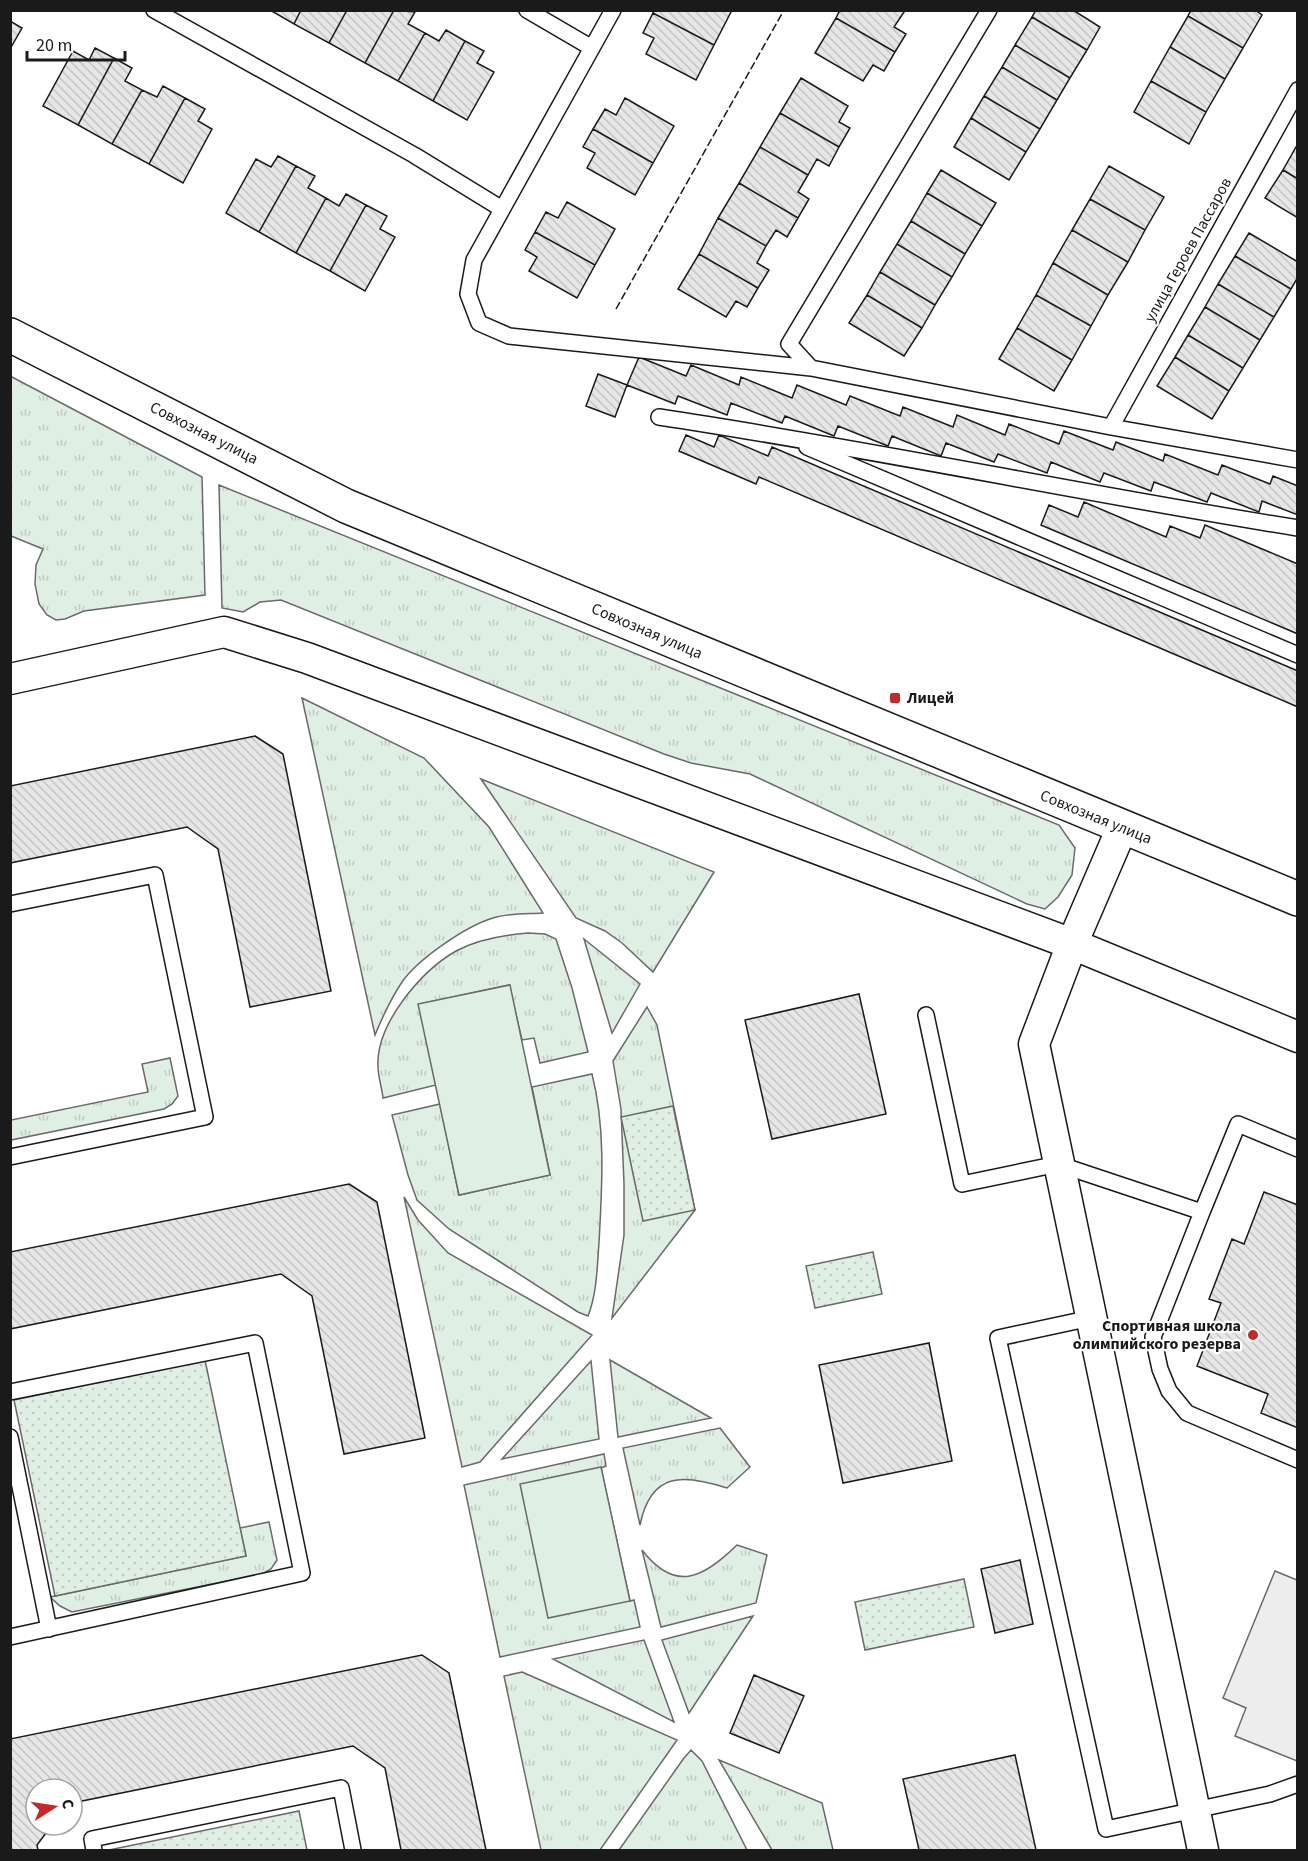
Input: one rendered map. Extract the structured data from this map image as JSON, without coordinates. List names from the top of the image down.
{
  "streets": {
    "main road": ["Совхозная улица"],
    "lane": ["улица Героев Пассаров"]
  },
  "places": {
    "transit": ["Лицей"],
    "other": ["Спортивная школа олимпийского резерва"]
  },
  "scale_bar": "20 m",
  "north": "right"
}
